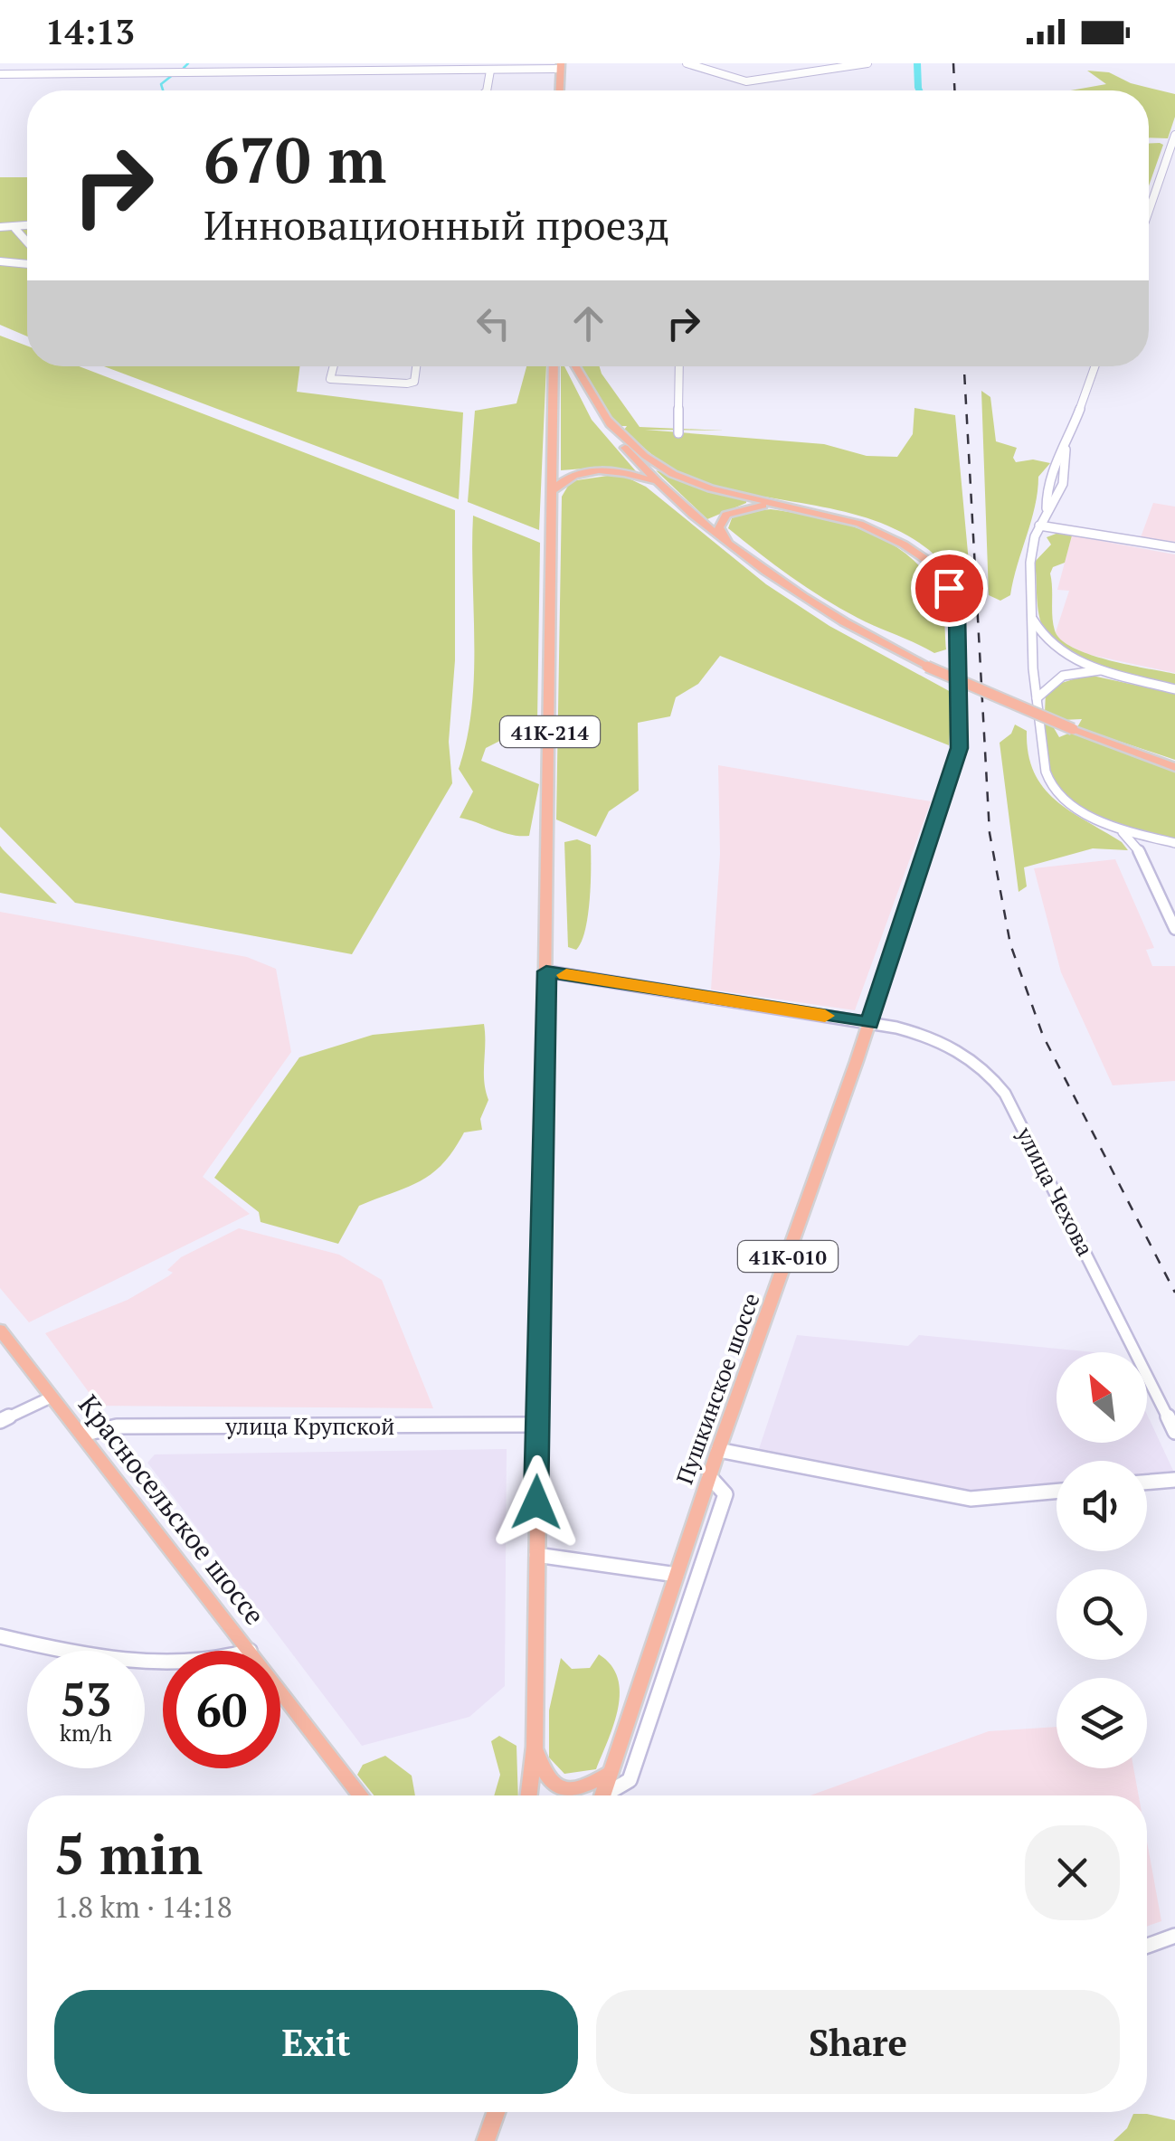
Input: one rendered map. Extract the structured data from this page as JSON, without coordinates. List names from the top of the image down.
{
  "streets": {
    "main road": [
      "41К-214",
      "41К-010",
      "Пушкинское шоссе",
      "Красносельское шоссе"
    ],
    "street": ["улица Чехова", "улица Крупской"]
  },
  "crossings": [
    ["41К-214", "улица Чехова"],
    ["41К-214", "улица Крупской"],
    ["улица Чехова", "Пушкинское шоссе"],
    ["улица Крупской", "Красносельское шоссе"]
  ],
  "north": "top left",
  "page": {
    "status": "14:13",
    "turn": ["670 m", "Инновационный проезд"],
    "speed": "53 km/h",
    "limit": "60",
    "heading": ["5 min", "1.8 km · 14:18"],
    "buttons": ["Exit", "Share"]
  }
}
